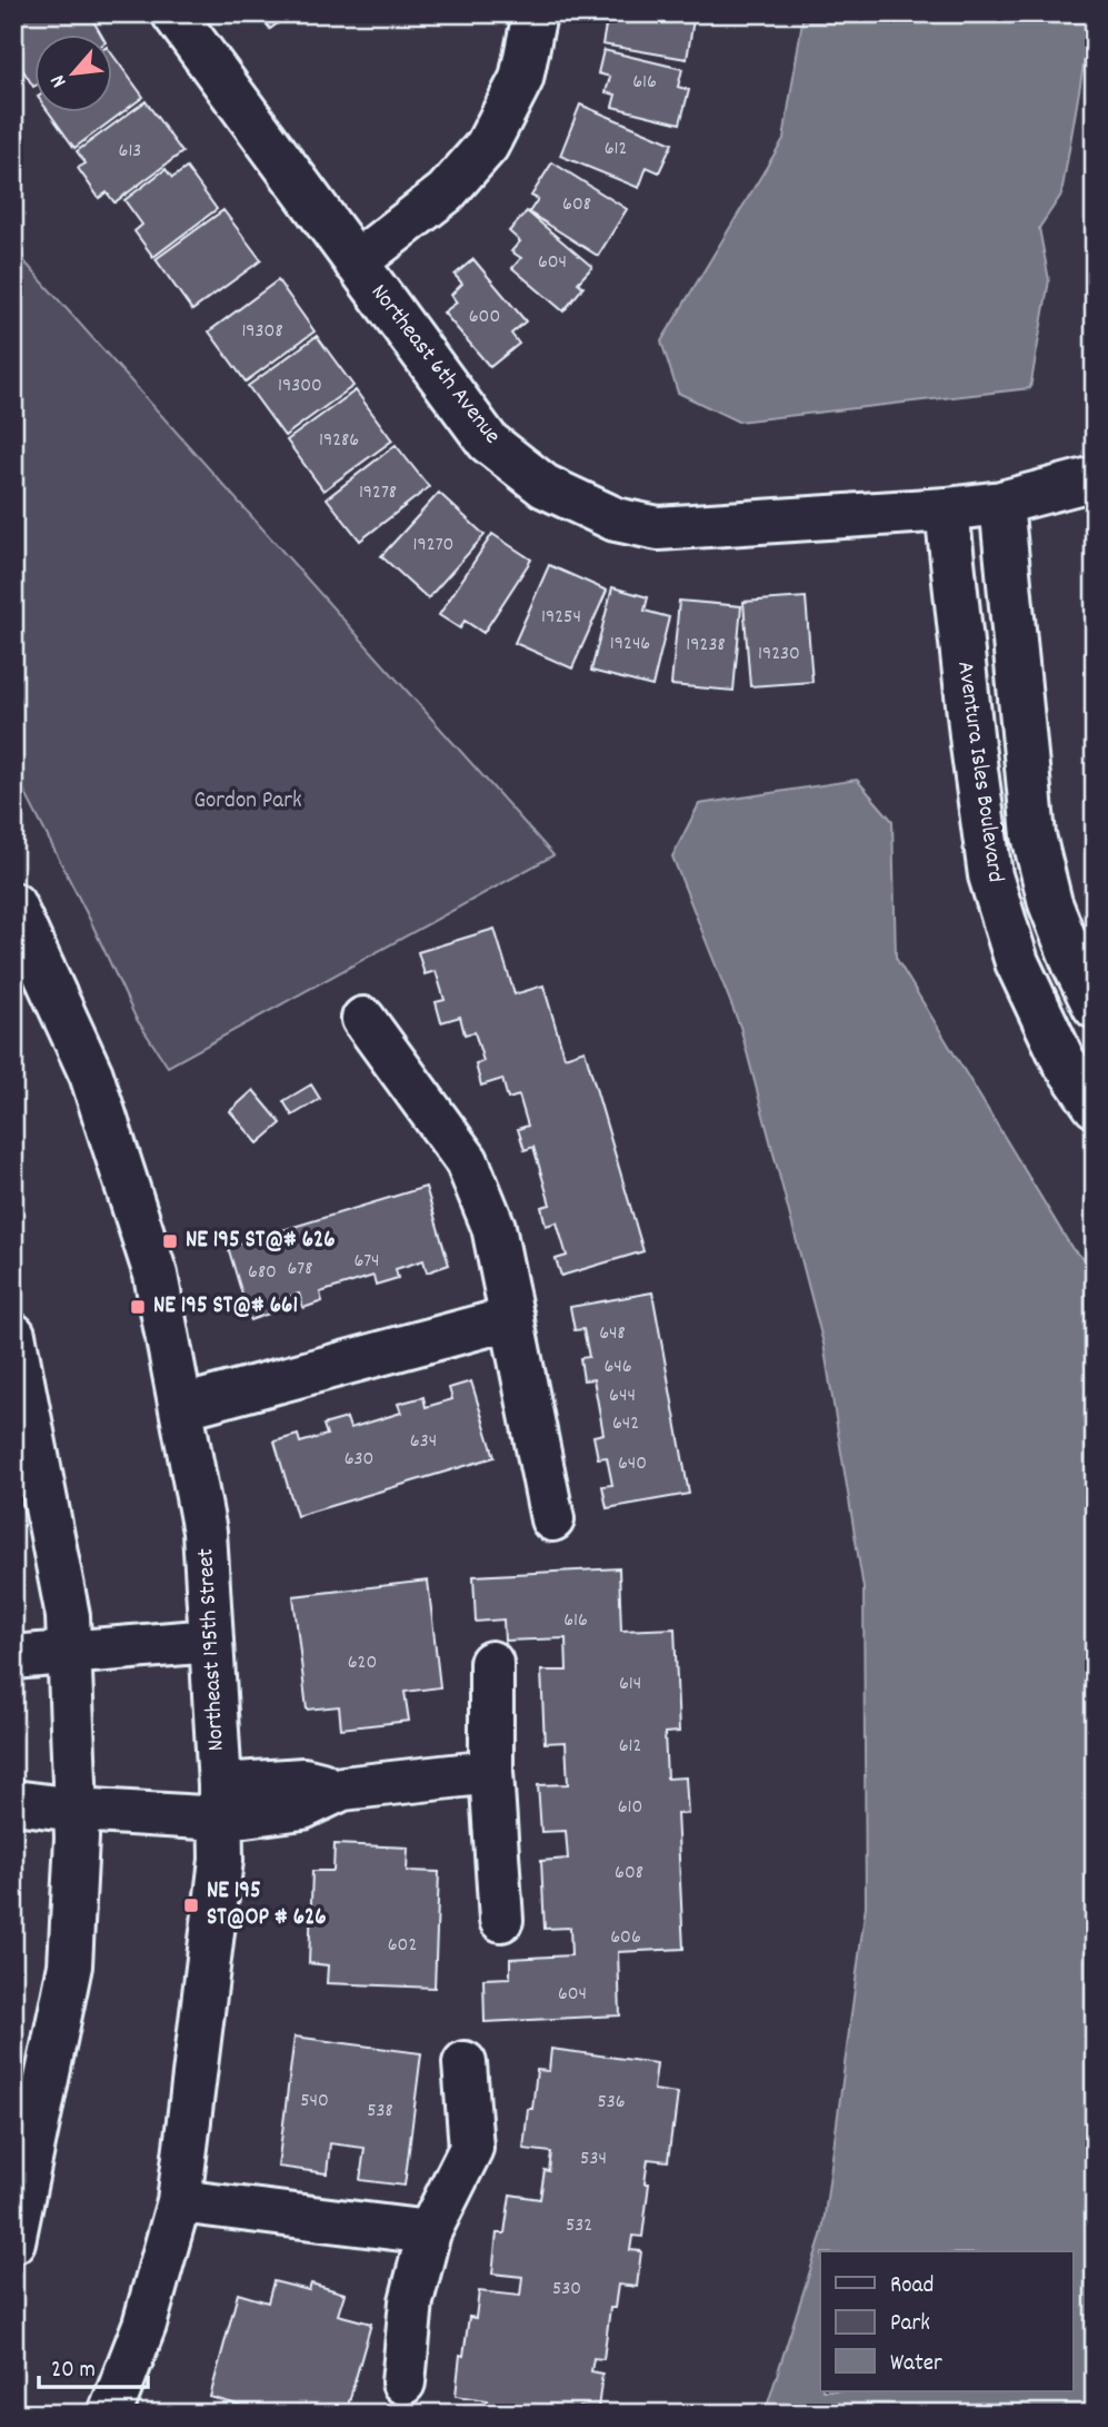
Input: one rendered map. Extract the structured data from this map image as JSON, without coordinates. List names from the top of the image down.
{
  "streets": {
    "street": ["Northeast 6th Avenue", "Aventura Isles Boulevard", "Northeast 195th Street"]
  },
  "crossings": [
    ["Northeast 6th Avenue", "Aventura Isles Boulevard"]
  ],
  "parks": ["Gordon Park"],
  "places": {
    "transit": ["NE 195 ST@# 626", "NE 195 ST@# 661", "NE 195 ST@OP # 626"]
  },
  "house_numbers": [
    "616",
    "612",
    "613",
    "608",
    "604",
    "600",
    "19308",
    "19300",
    "19286",
    "19278",
    "19270",
    "19254",
    "19246",
    "19238",
    "19230",
    "674",
    "678",
    "680",
    "648",
    "646",
    "644",
    "642",
    "634",
    "630",
    "640",
    "616",
    "620",
    "614",
    "612",
    "610",
    "608",
    "606",
    "602",
    "604",
    "540",
    "536",
    "538",
    "534",
    "532",
    "530"
  ],
  "legend": ["Road", "Park", "Water"],
  "scale_bar": "20 m",
  "north": "bottom left"
}
